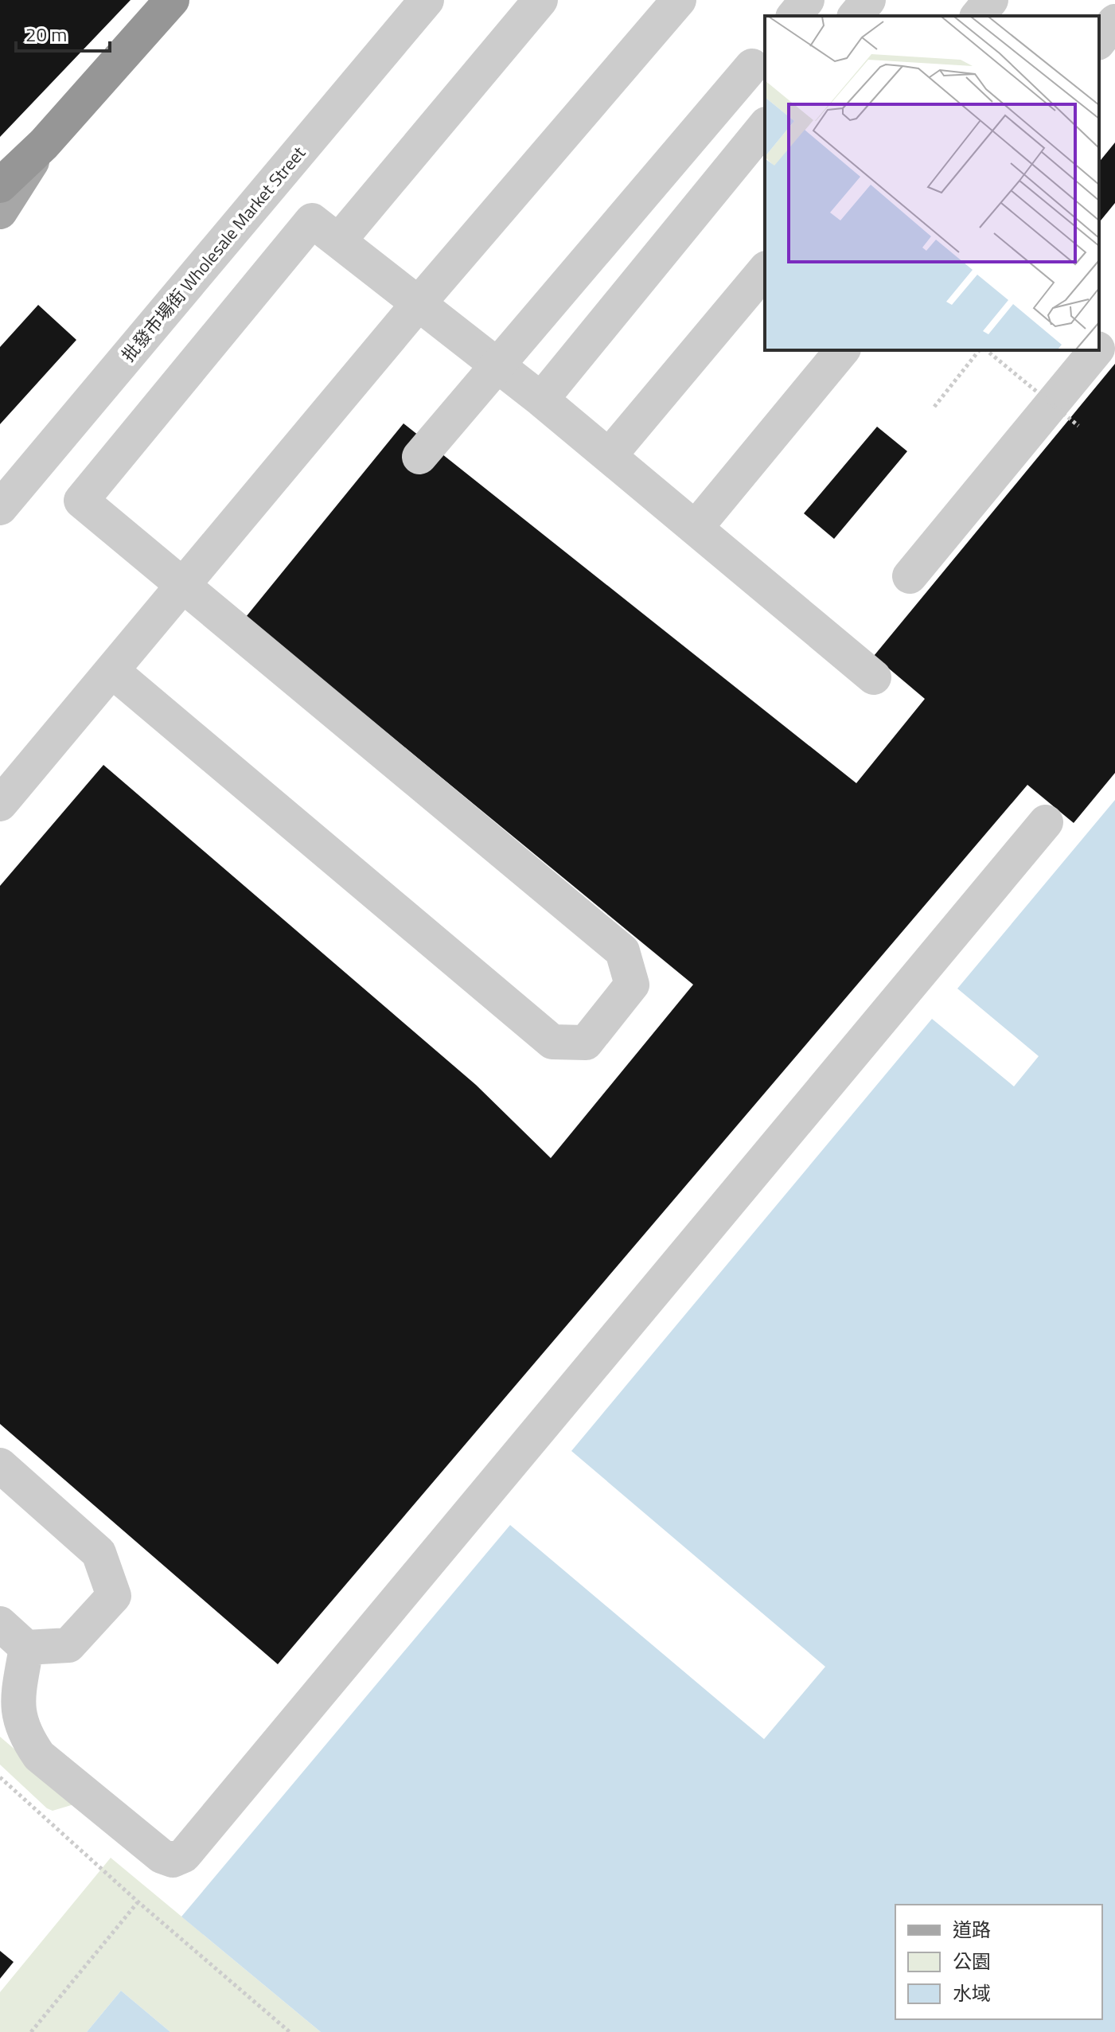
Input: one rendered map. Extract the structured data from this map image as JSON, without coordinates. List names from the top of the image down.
{
  "streets": {
    "lane": ["批發市場街 Wholesale Market Street"]
  },
  "legend": ["道路", "公園", "水域"],
  "scale_bar": "20 m"
}
